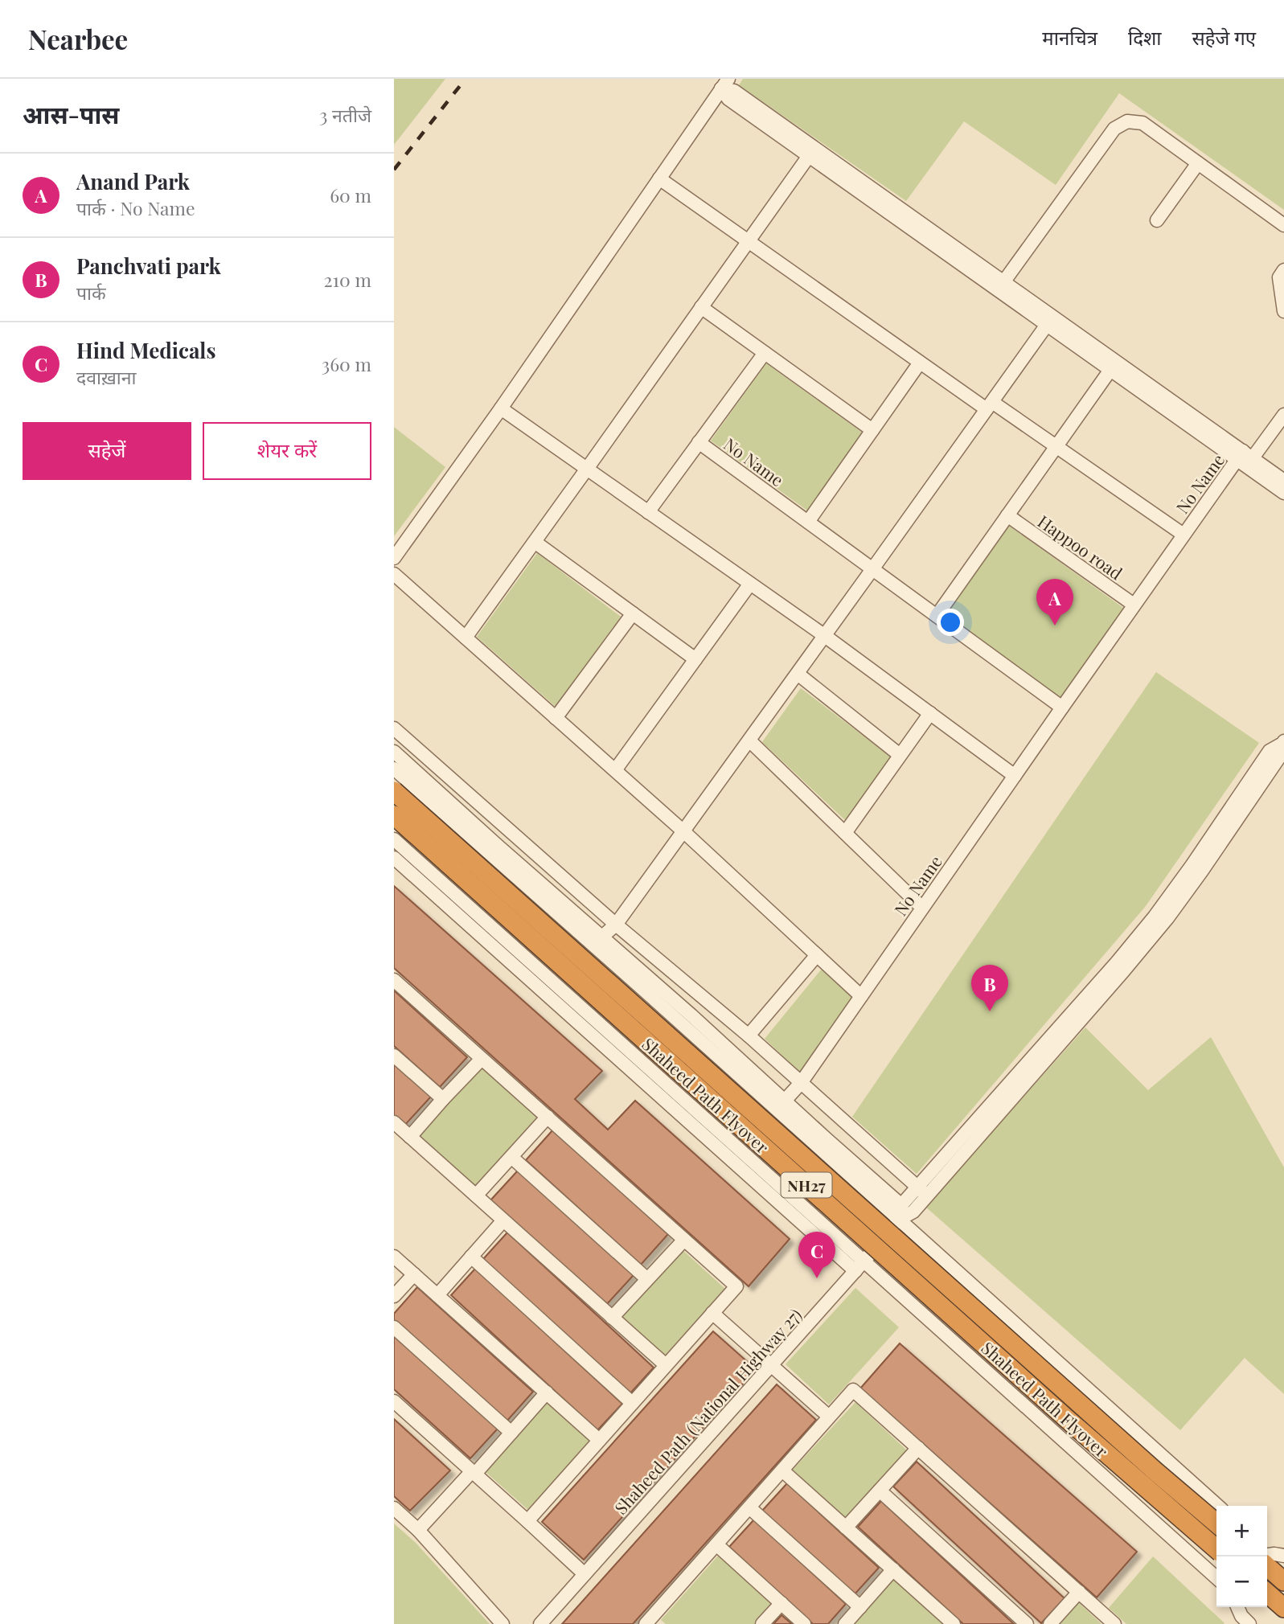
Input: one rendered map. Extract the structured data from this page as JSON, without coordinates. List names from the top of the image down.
{
  "streets": {
    "highway": ["Shaheed Path Flyover", "NH27"],
    "street": ["No Name", "Happoo road", "Shaheed Path (National Highway 27)"]
  },
  "crossings": [
    ["No Name", "Happoo road"]
  ],
  "page": {
    "header": "Nearbee",
    "nav": ["मानचित्र", "दिशा", "सहेजे गए"],
    "heading": ["आस-पास", "3 नतीजे"],
    "list": [
      {
        "mark": "A",
        "name": "Anand Park",
        "note": "पार्क · No Name",
        "value": "60 m"
      },
      {
        "mark": "B",
        "name": "Panchvati park",
        "note": "पार्क",
        "value": "210 m"
      },
      {
        "mark": "C",
        "name": "Hind Medicals",
        "note": "दवाख़ाना",
        "value": "360 m"
      }
    ],
    "buttons": ["सहेजें", "शेयर करें"],
    "pins": ["A", "B", "C"],
    "map_buttons": ["+", "−"]
  }
}
